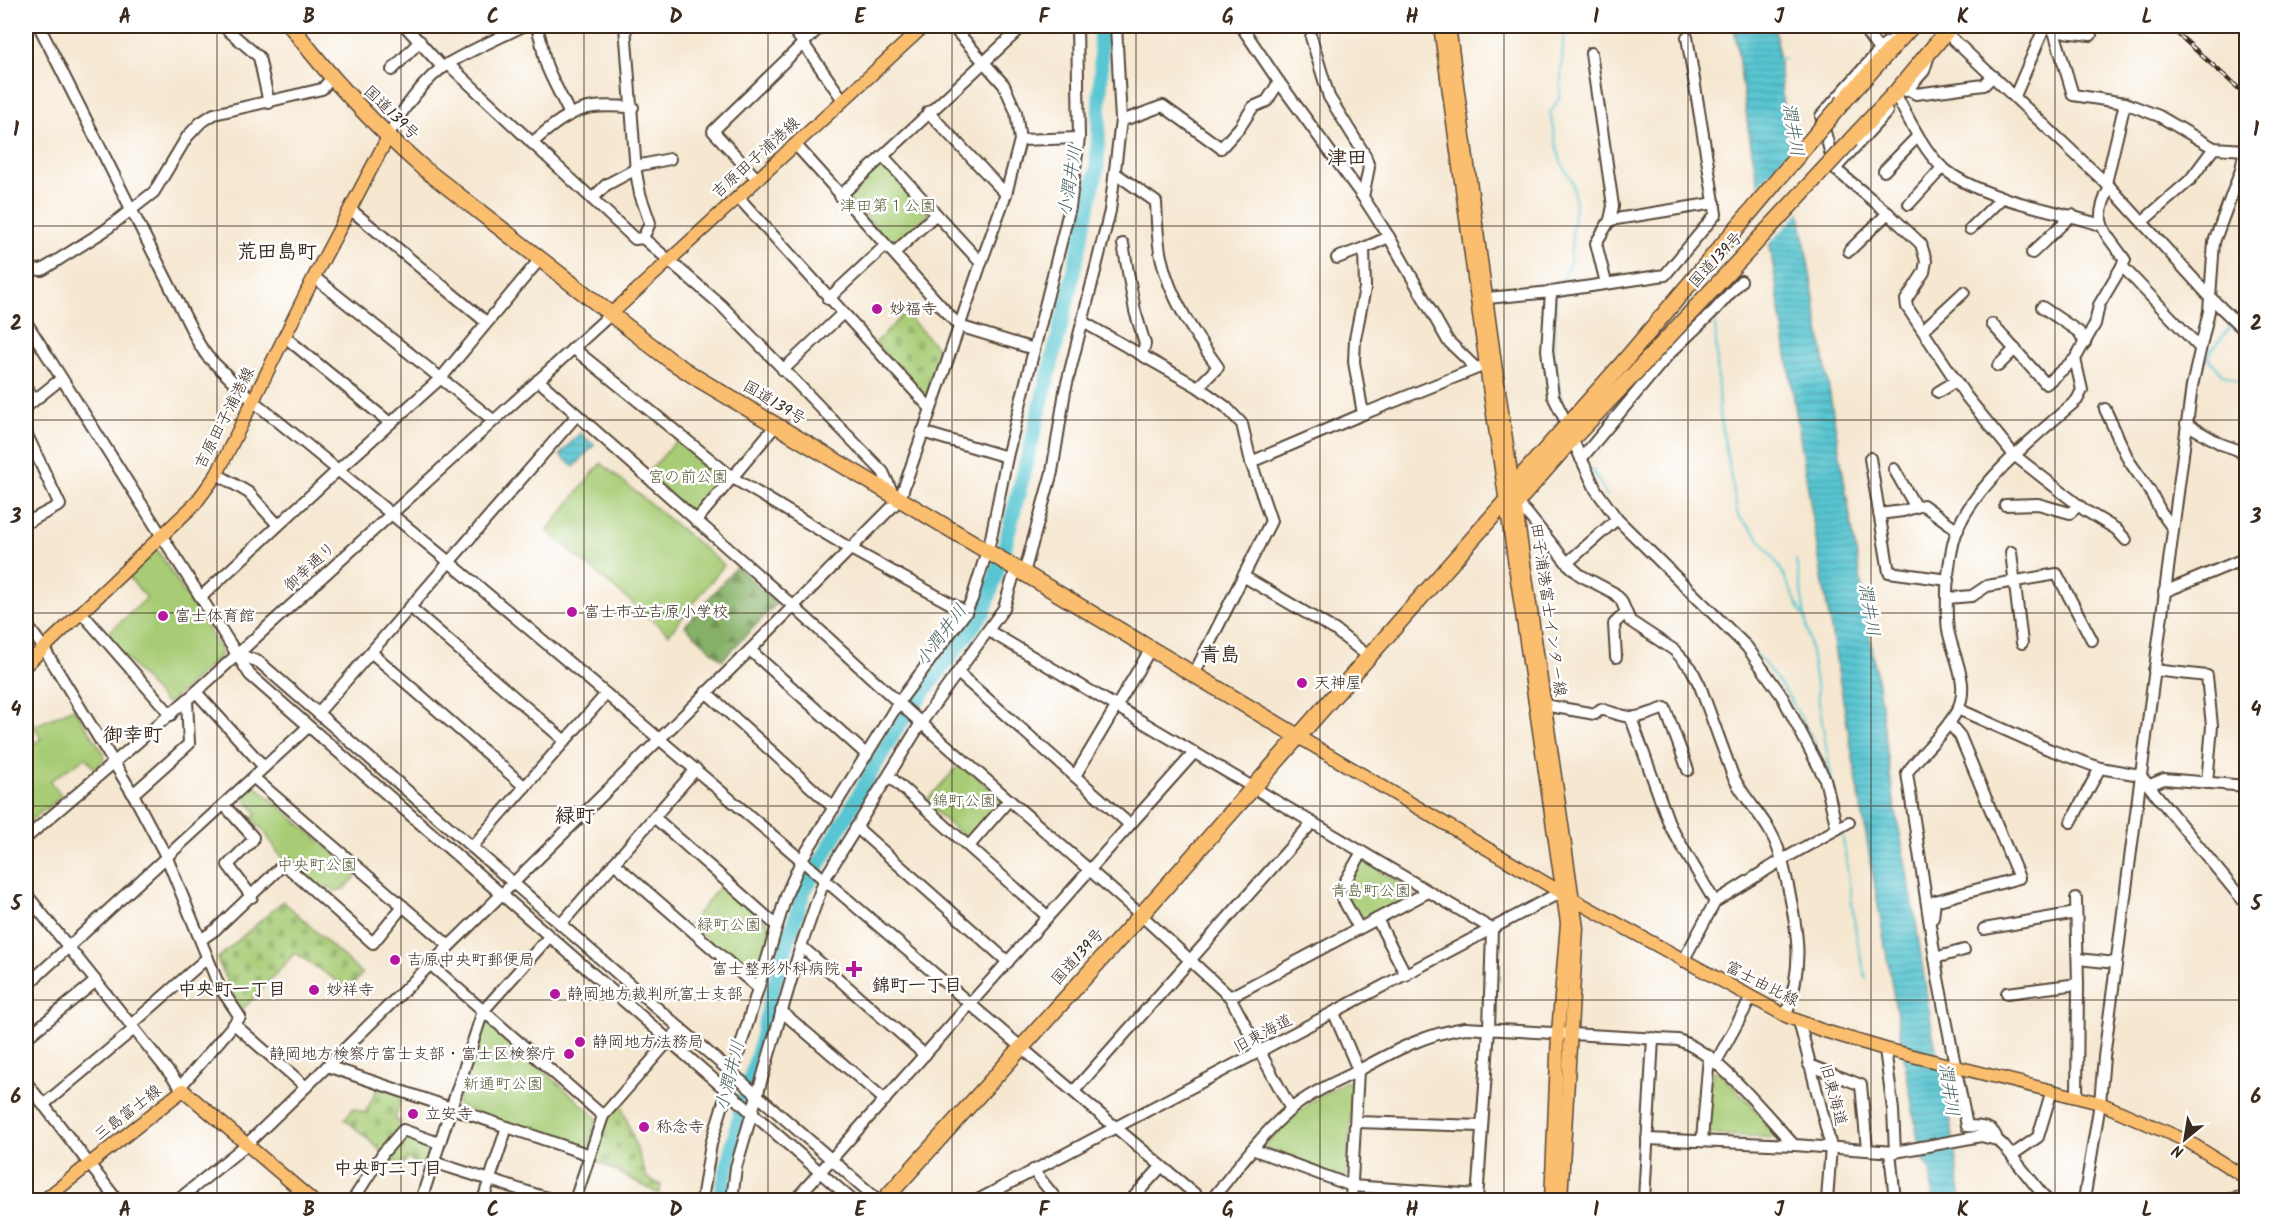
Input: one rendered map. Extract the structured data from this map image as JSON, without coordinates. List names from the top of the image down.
{
  "streets": {
    "highway": ["国道139号"],
    "main road": [
      "吉原田子浦港線",
      "田子浦港富士インター線",
      "富士由比線",
      "三島富士線"
    ],
    "street": ["御幸通り", "旧東海道"]
  },
  "crossings": [
    ["国道139号", "吉原田子浦港線"],
    ["国道139号", "御幸通り"],
    ["国道139号", "田子浦港富士インター線"],
    ["国道139号", "富士由比線"],
    ["吉原田子浦港線", "御幸通り"],
    ["田子浦港富士インター線", "富士由比線"],
    ["田子浦港富士インター線", "旧東海道"],
    ["富士由比線", "旧東海道"]
  ],
  "districts": [
    "津田",
    "荒田島町",
    "青島",
    "御幸町",
    "緑町",
    "錦町一丁目",
    "中央町一丁目",
    "中央町二丁目"
  ],
  "water": ["潤井川", "小潤井川"],
  "parks": [
    "津田第１公園",
    "宮の前公園",
    "錦町公園",
    "中央町公園",
    "青島町公園",
    "緑町公園",
    "新通町公園"
  ],
  "places": {
    "other": [
      "妙福寺",
      "富士市立吉原小学校",
      "富士体育館",
      "天神屋",
      "吉原中央町郵便局",
      "妙祥寺",
      "静岡地方裁判所富士支部",
      "静岡地方法務局",
      "静岡地方検察庁富士支部・富士区検察庁",
      "立安寺",
      "称念寺"
    ],
    "health": ["富士整形外科病院"]
  },
  "north": "bottom left",
  "grid": {
    "columns": [
      "A",
      "B",
      "C",
      "D",
      "E",
      "F",
      "G",
      "H",
      "I",
      "J",
      "K",
      "L"
    ],
    "rows": [
      "1",
      "2",
      "3",
      "4",
      "5",
      "6"
    ]
  }
}
